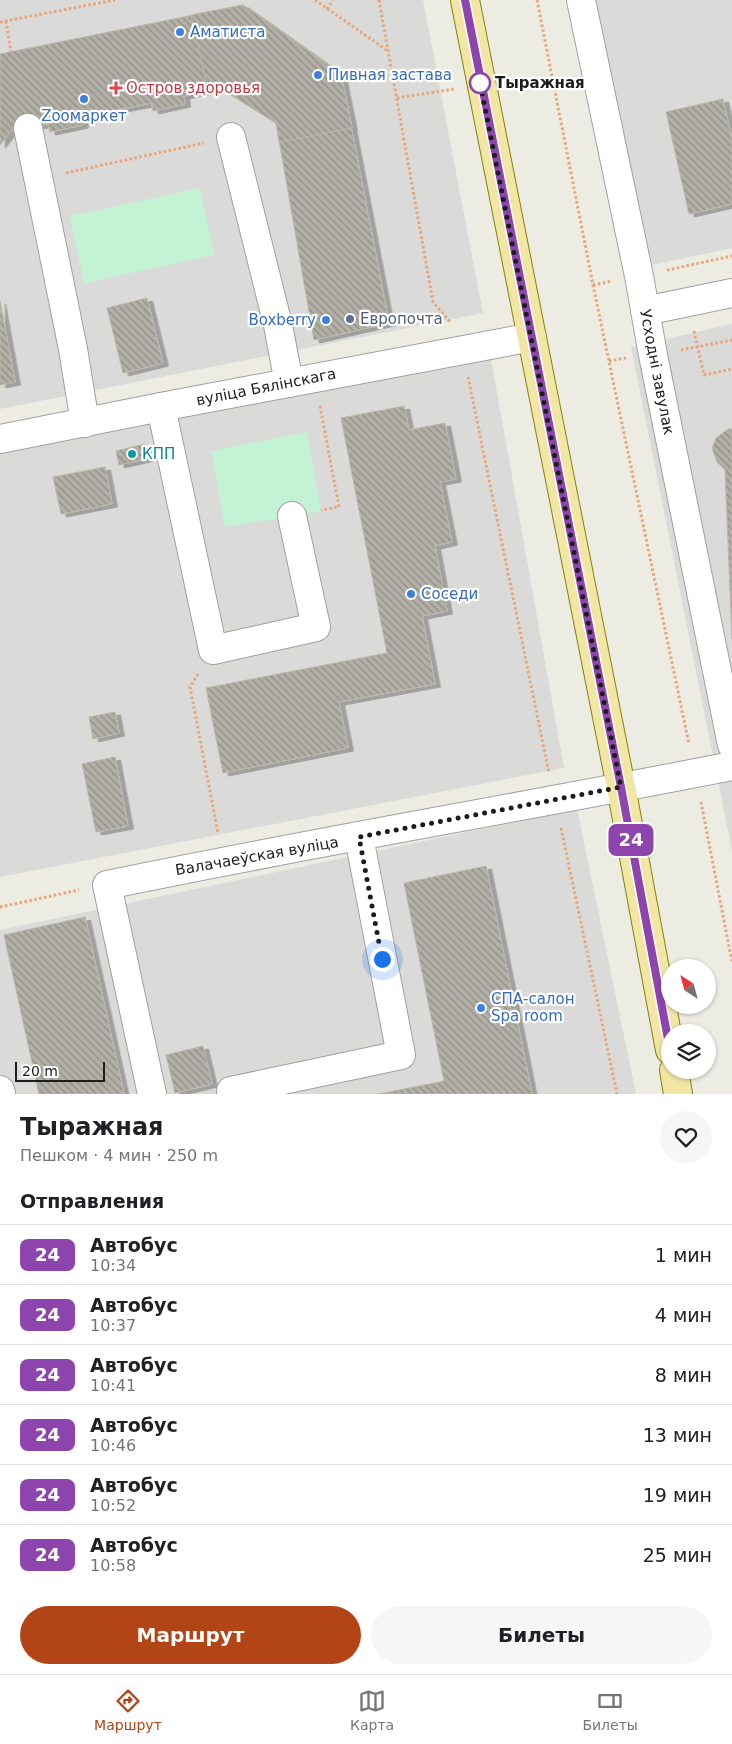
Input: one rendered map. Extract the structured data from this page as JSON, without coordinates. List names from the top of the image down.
{
  "streets": {
    "street": ["Усходні завулак", "вуліца Бялінскага", "Валачаеўская вуліца"]
  },
  "places": {
    "other": [
      "Аматиста",
      "Пивная застава",
      "Тыражная",
      "Zooмаркет",
      "Европочта",
      "Boxberry",
      "КПП",
      "Соседи",
      "СПА-салон Spa room"
    ],
    "health": ["Остров здоровья"]
  },
  "lines": ["bus line 24"],
  "scale_bar": "20 m",
  "north": "top left",
  "page": {
    "on_map": "24",
    "scale": "20 m",
    "heading": [
      ["Тыражная", "Пешком · 4 мин · 250 m"],
      "Отправления"
    ],
    "list": [
      {
        "mark": "24",
        "name": "Автобус",
        "note": "10:34",
        "value": "1 мин"
      },
      {
        "mark": "24",
        "name": "Автобус",
        "note": "10:37",
        "value": "4 мин"
      },
      {
        "mark": "24",
        "name": "Автобус",
        "note": "10:41",
        "value": "8 мин"
      },
      {
        "mark": "24",
        "name": "Автобус",
        "note": "10:46",
        "value": "13 мин"
      },
      {
        "mark": "24",
        "name": "Автобус",
        "note": "10:52",
        "value": "19 мин"
      },
      {
        "mark": "24",
        "name": "Автобус",
        "note": "10:58",
        "value": "25 мин"
      }
    ],
    "buttons": ["Маршрут", "Билеты"],
    "tabs": ["Маршрут", "Карта", "Билеты"]
  }
}
